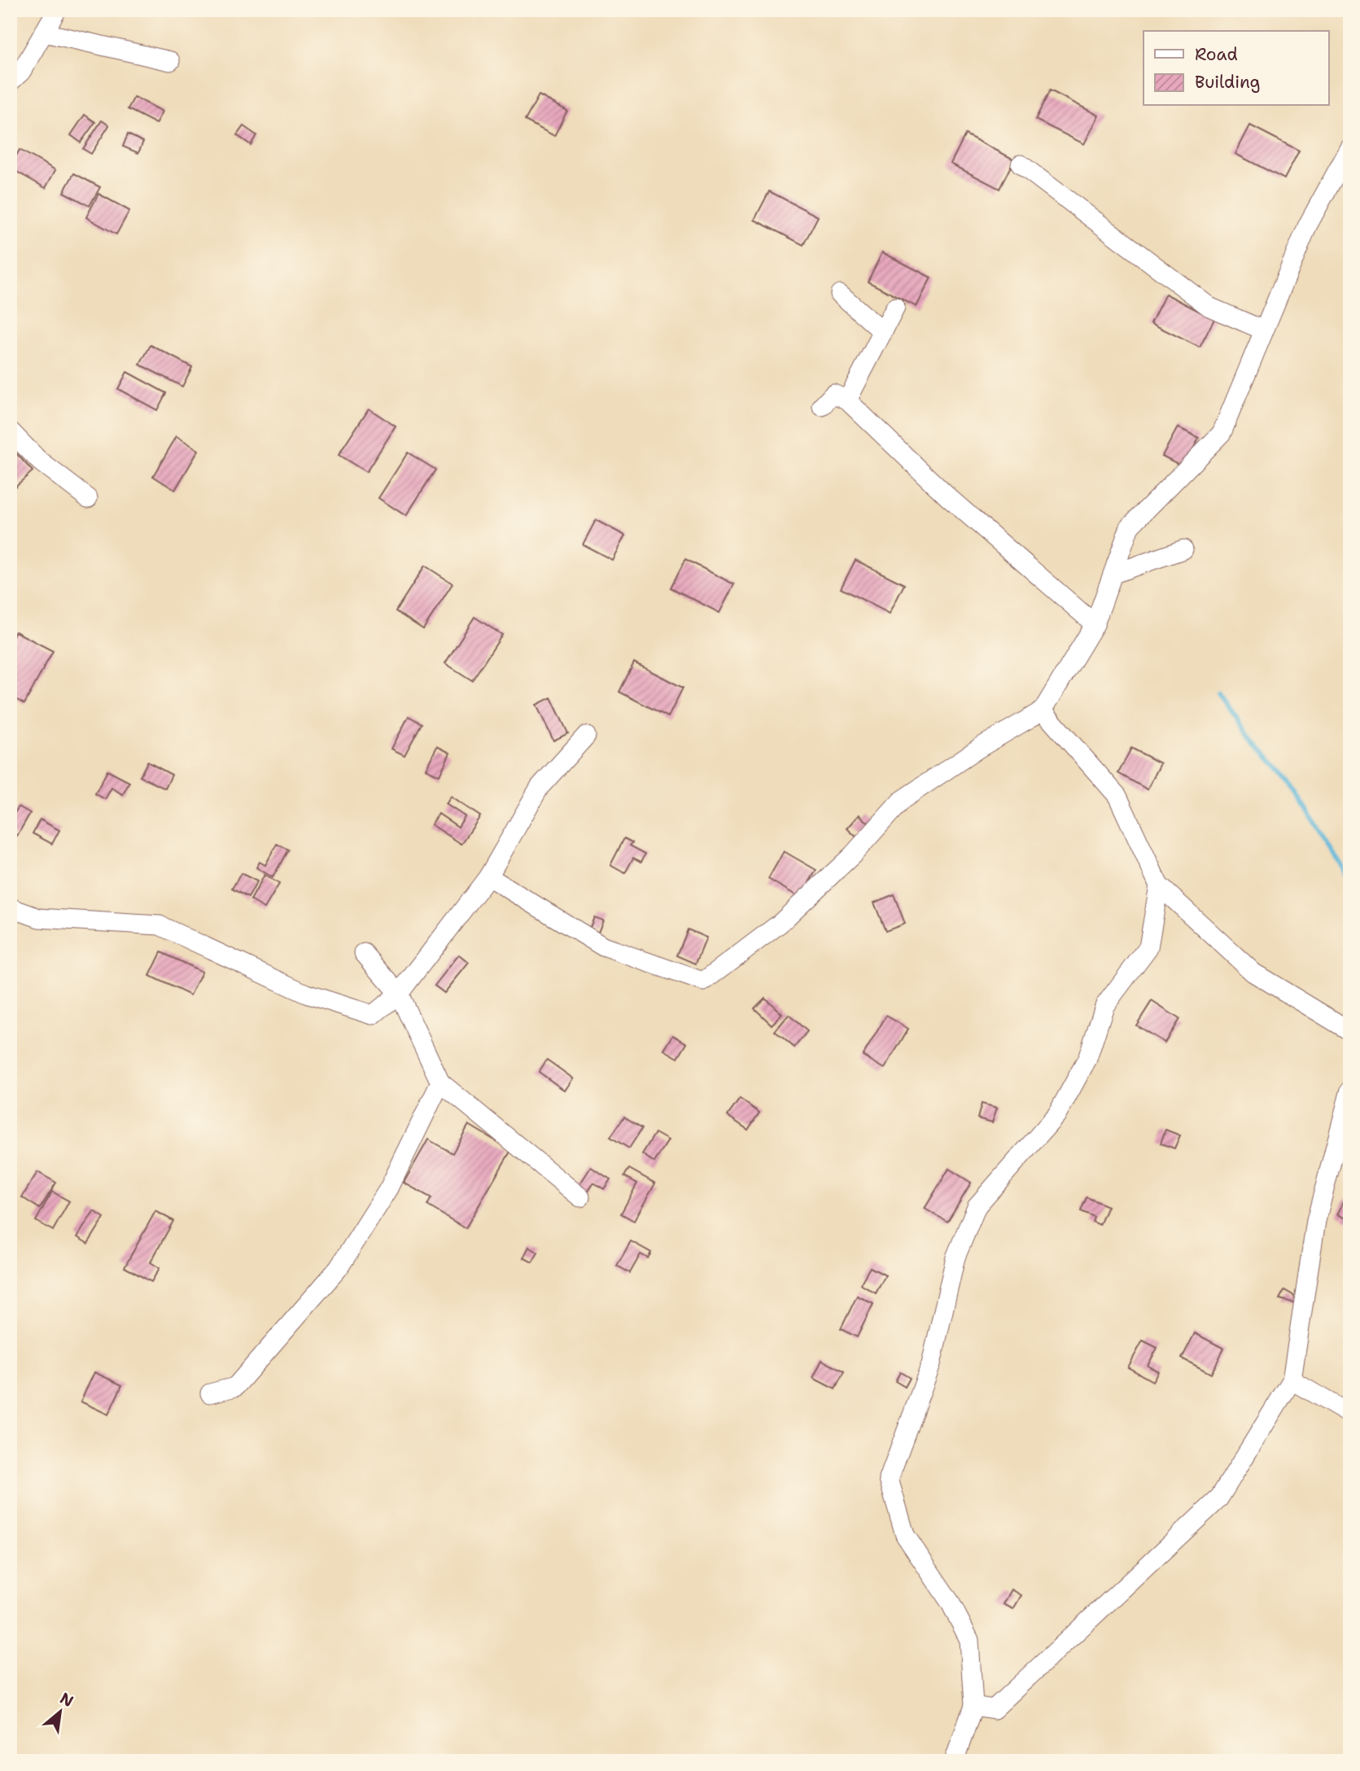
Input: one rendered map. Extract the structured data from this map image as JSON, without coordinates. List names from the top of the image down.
{
  "legend": ["Road", "Building"],
  "north": "top right"
}
